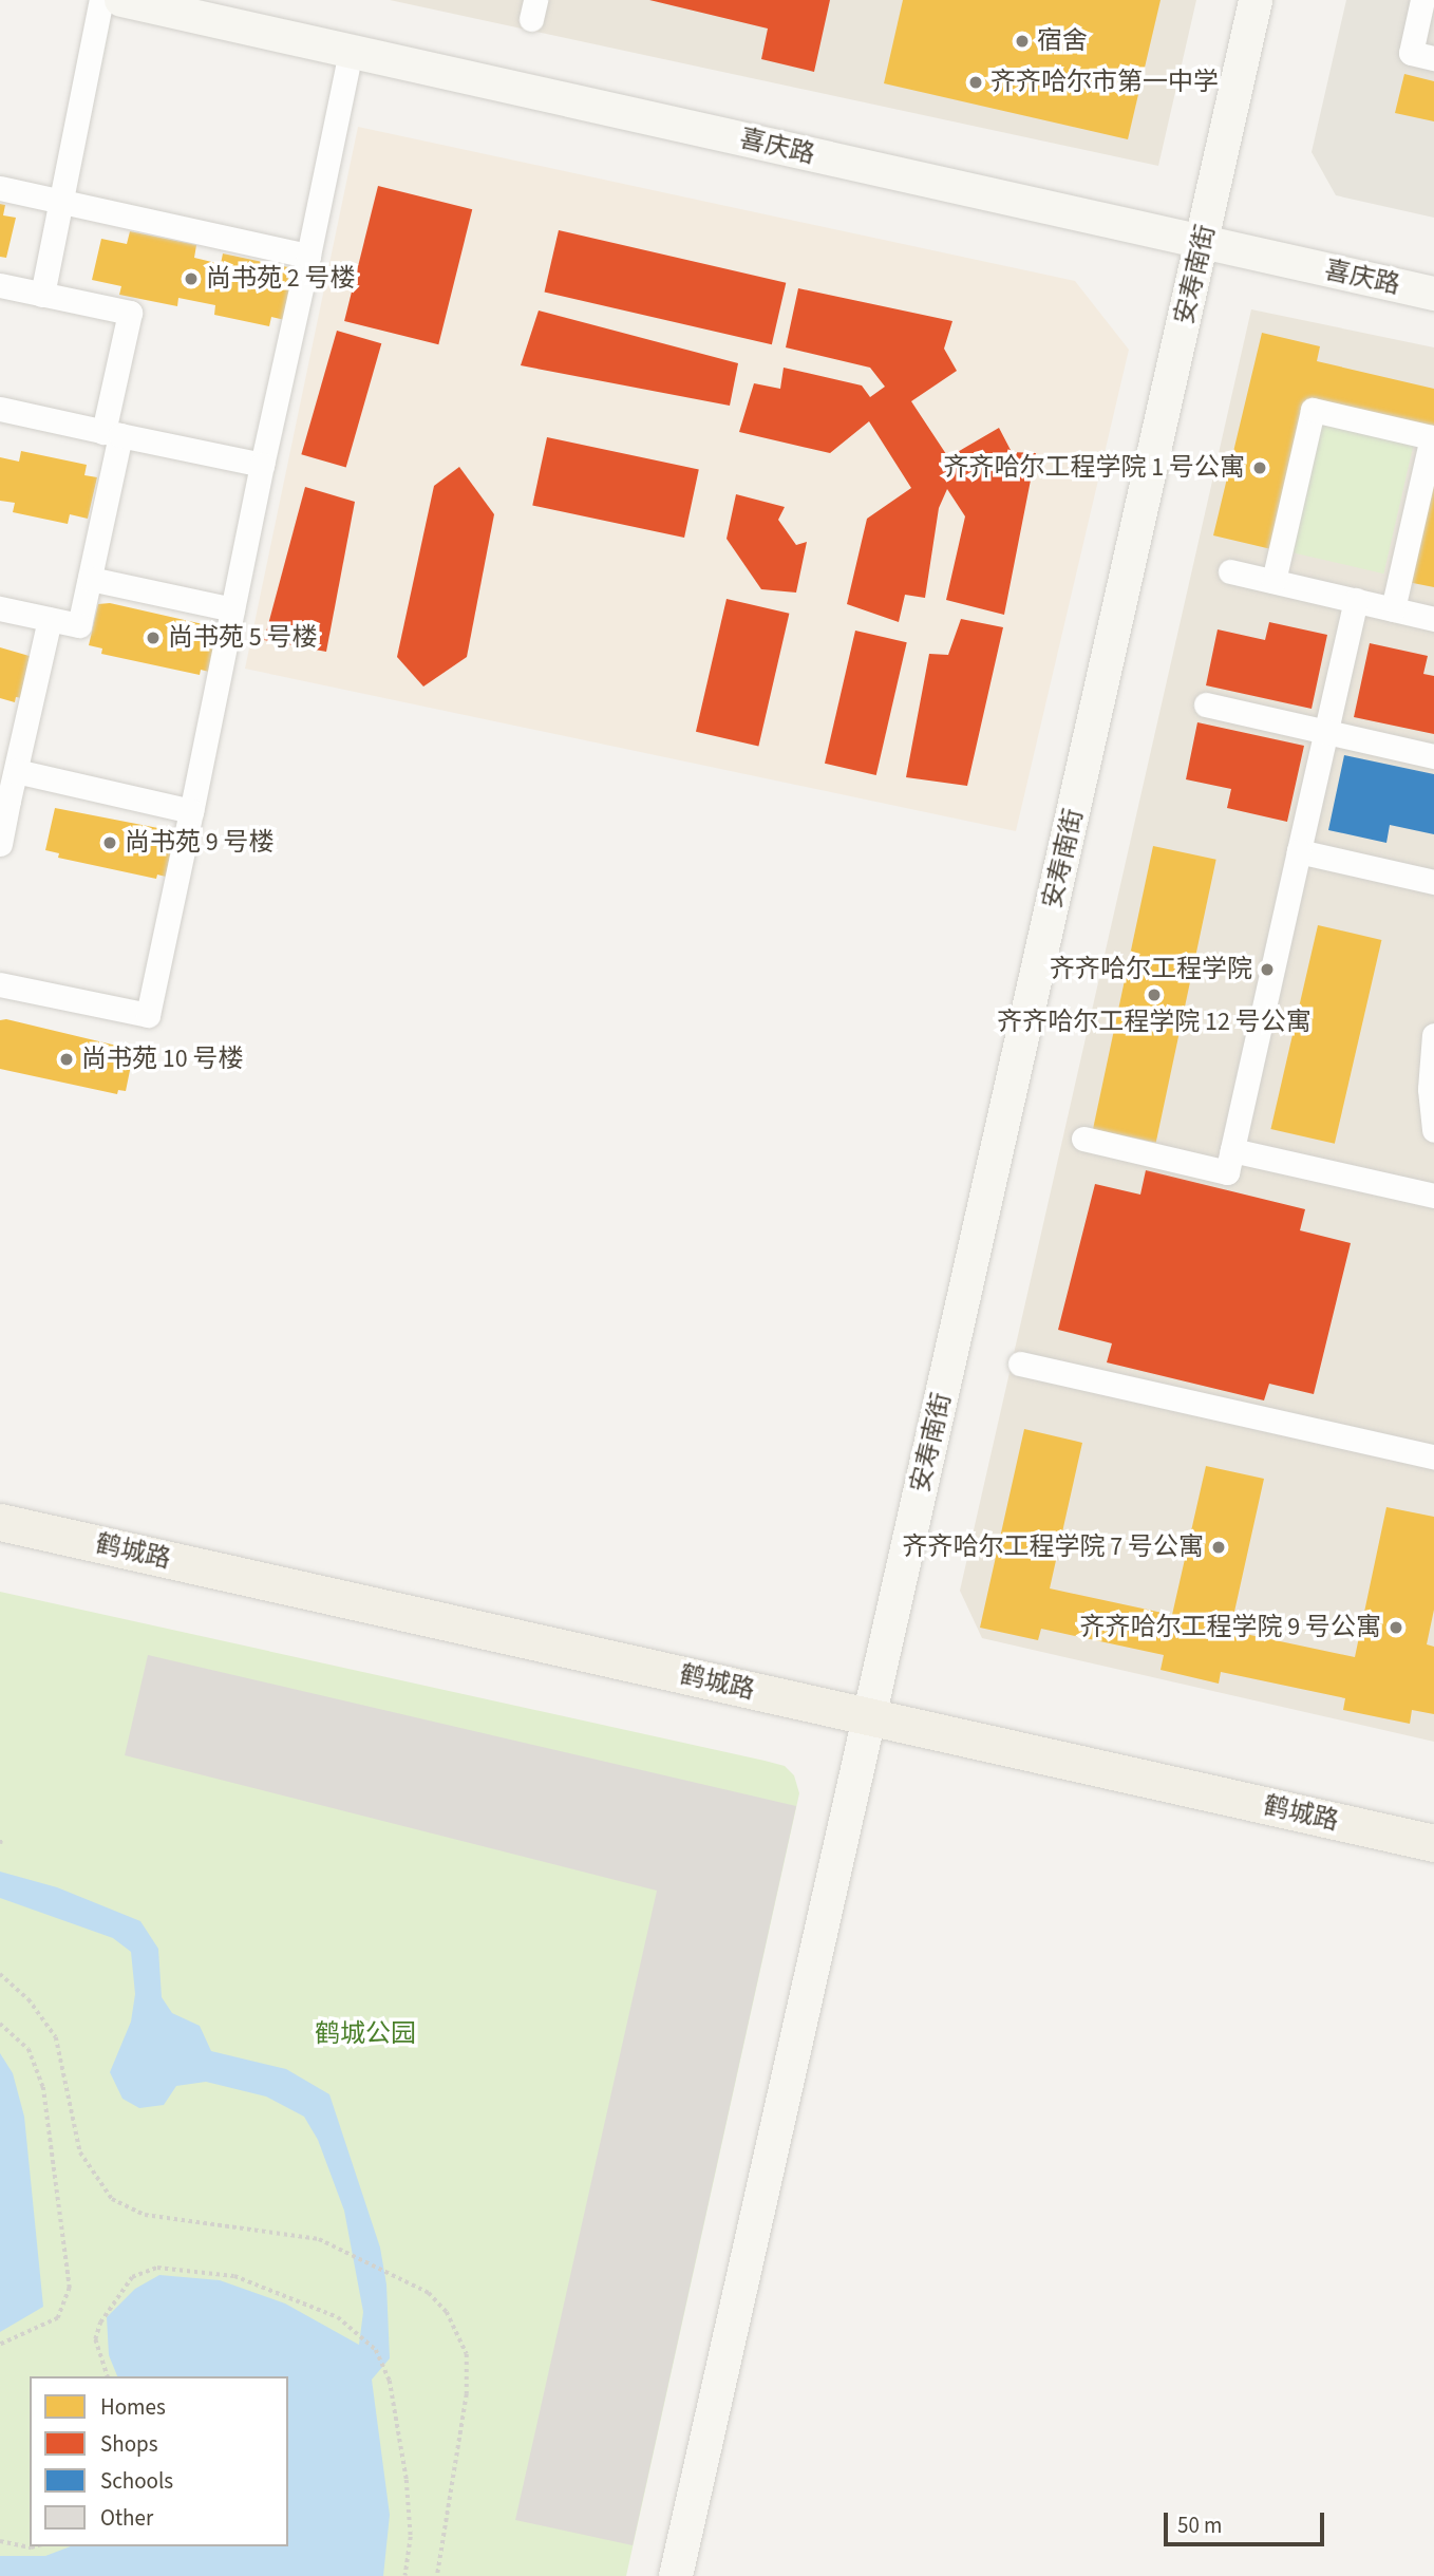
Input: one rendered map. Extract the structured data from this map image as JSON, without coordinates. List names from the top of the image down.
{
  "streets": {
    "main road": ["鹤城路"],
    "street": ["喜庆路", "安寿南街"]
  },
  "crossings": [
    ["喜庆路", "安寿南街"],
    ["安寿南街", "鹤城路"]
  ],
  "parks": ["鹤城公园"],
  "places": [
    "宿舍",
    "齐齐哈尔市第一中学",
    "尚书苑 2 号楼",
    "齐齐哈尔工程学院 1 号公寓",
    "尚书苑 5 号楼",
    "尚书苑 9 号楼",
    "齐齐哈尔工程学院",
    "齐齐哈尔工程学院 12 号公寓",
    "尚书苑 10 号楼",
    "齐齐哈尔工程学院 7 号公寓",
    "齐齐哈尔工程学院 9 号公寓"
  ],
  "legend": [
    "Homes",
    "Shops",
    "Schools",
    "Other"
  ],
  "scale_bar": "50 m"
}
